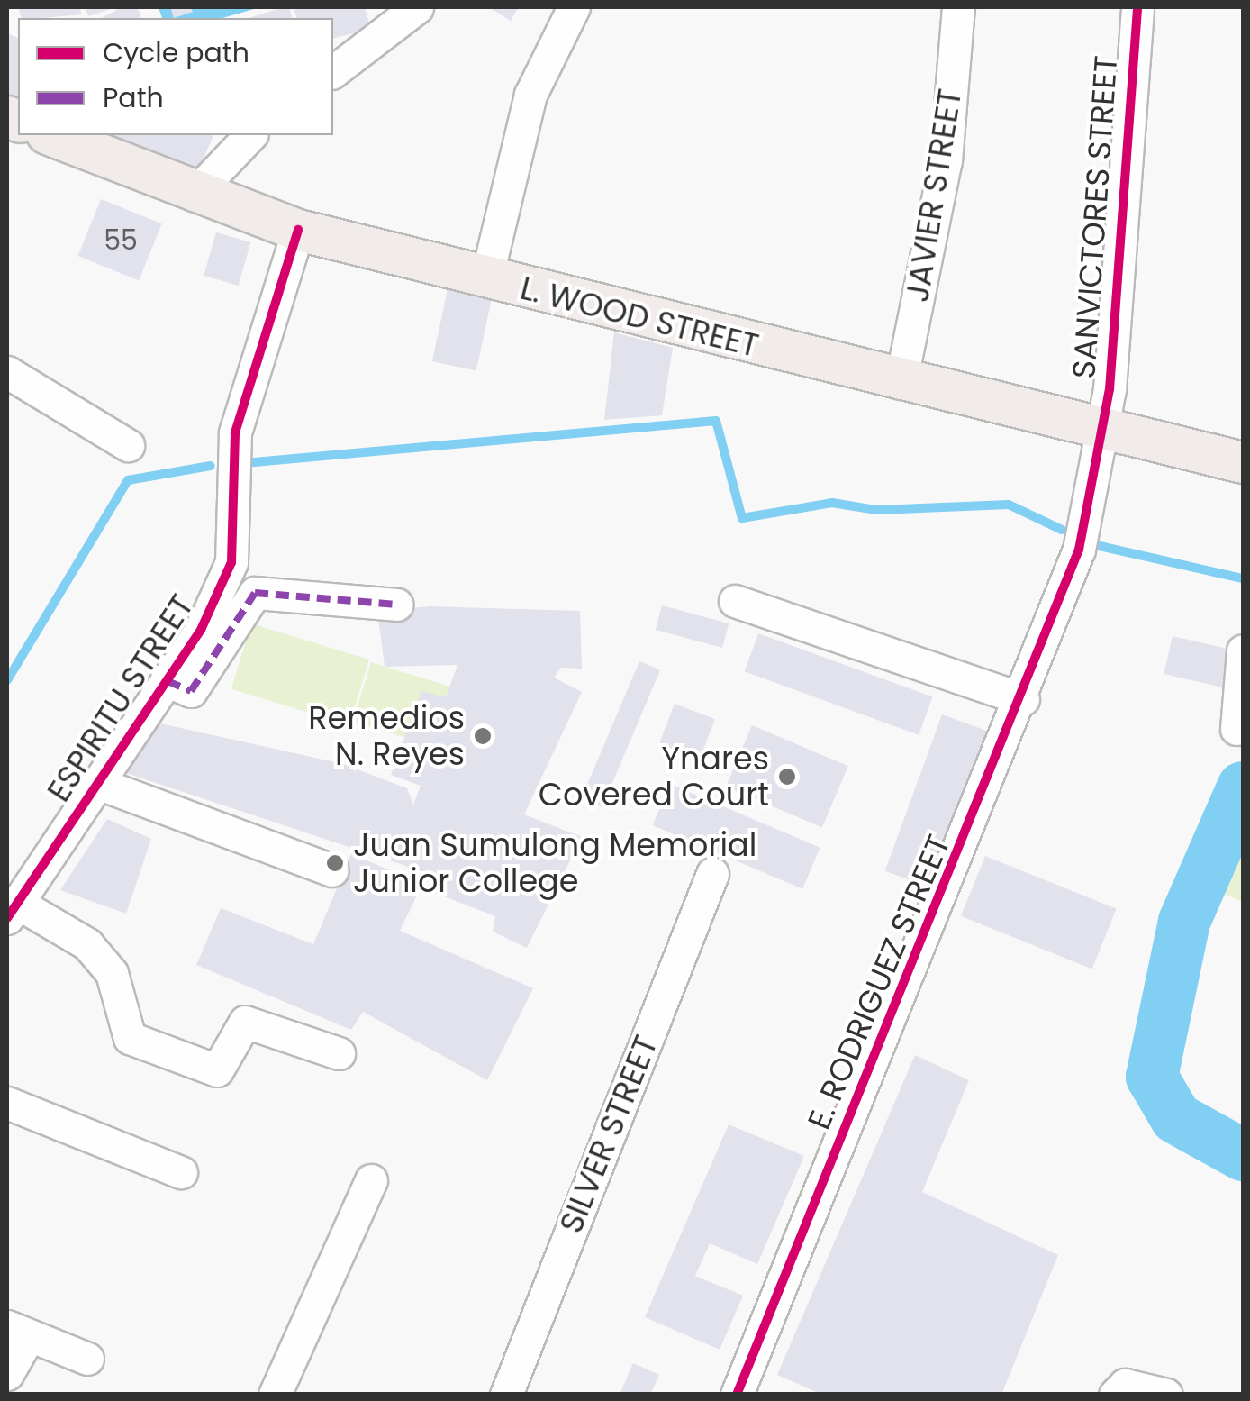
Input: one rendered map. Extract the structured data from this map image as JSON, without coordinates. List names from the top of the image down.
{
  "streets": {
    "main road": ["L. WOOD STREET"],
    "street": [
      "JAVIER STREET",
      "SANVICTORES STREET",
      "ESPIRITU STREET",
      "E. RODRIGUEZ STREET",
      "SILVER STREET"
    ]
  },
  "crossings": [
    ["JAVIER STREET", "L. WOOD STREET"],
    ["SANVICTORES STREET", "L. WOOD STREET"],
    ["SANVICTORES STREET", "E. RODRIGUEZ STREET"],
    ["L. WOOD STREET", "ESPIRITU STREET"],
    ["L. WOOD STREET", "E. RODRIGUEZ STREET"]
  ],
  "places": ["Remedios N. Reyes", "Ynares Covered Court", "Juan Sumulong Memorial Junior College"],
  "house_numbers": ["55"],
  "legend": ["Cycle path", "Path"]
}
